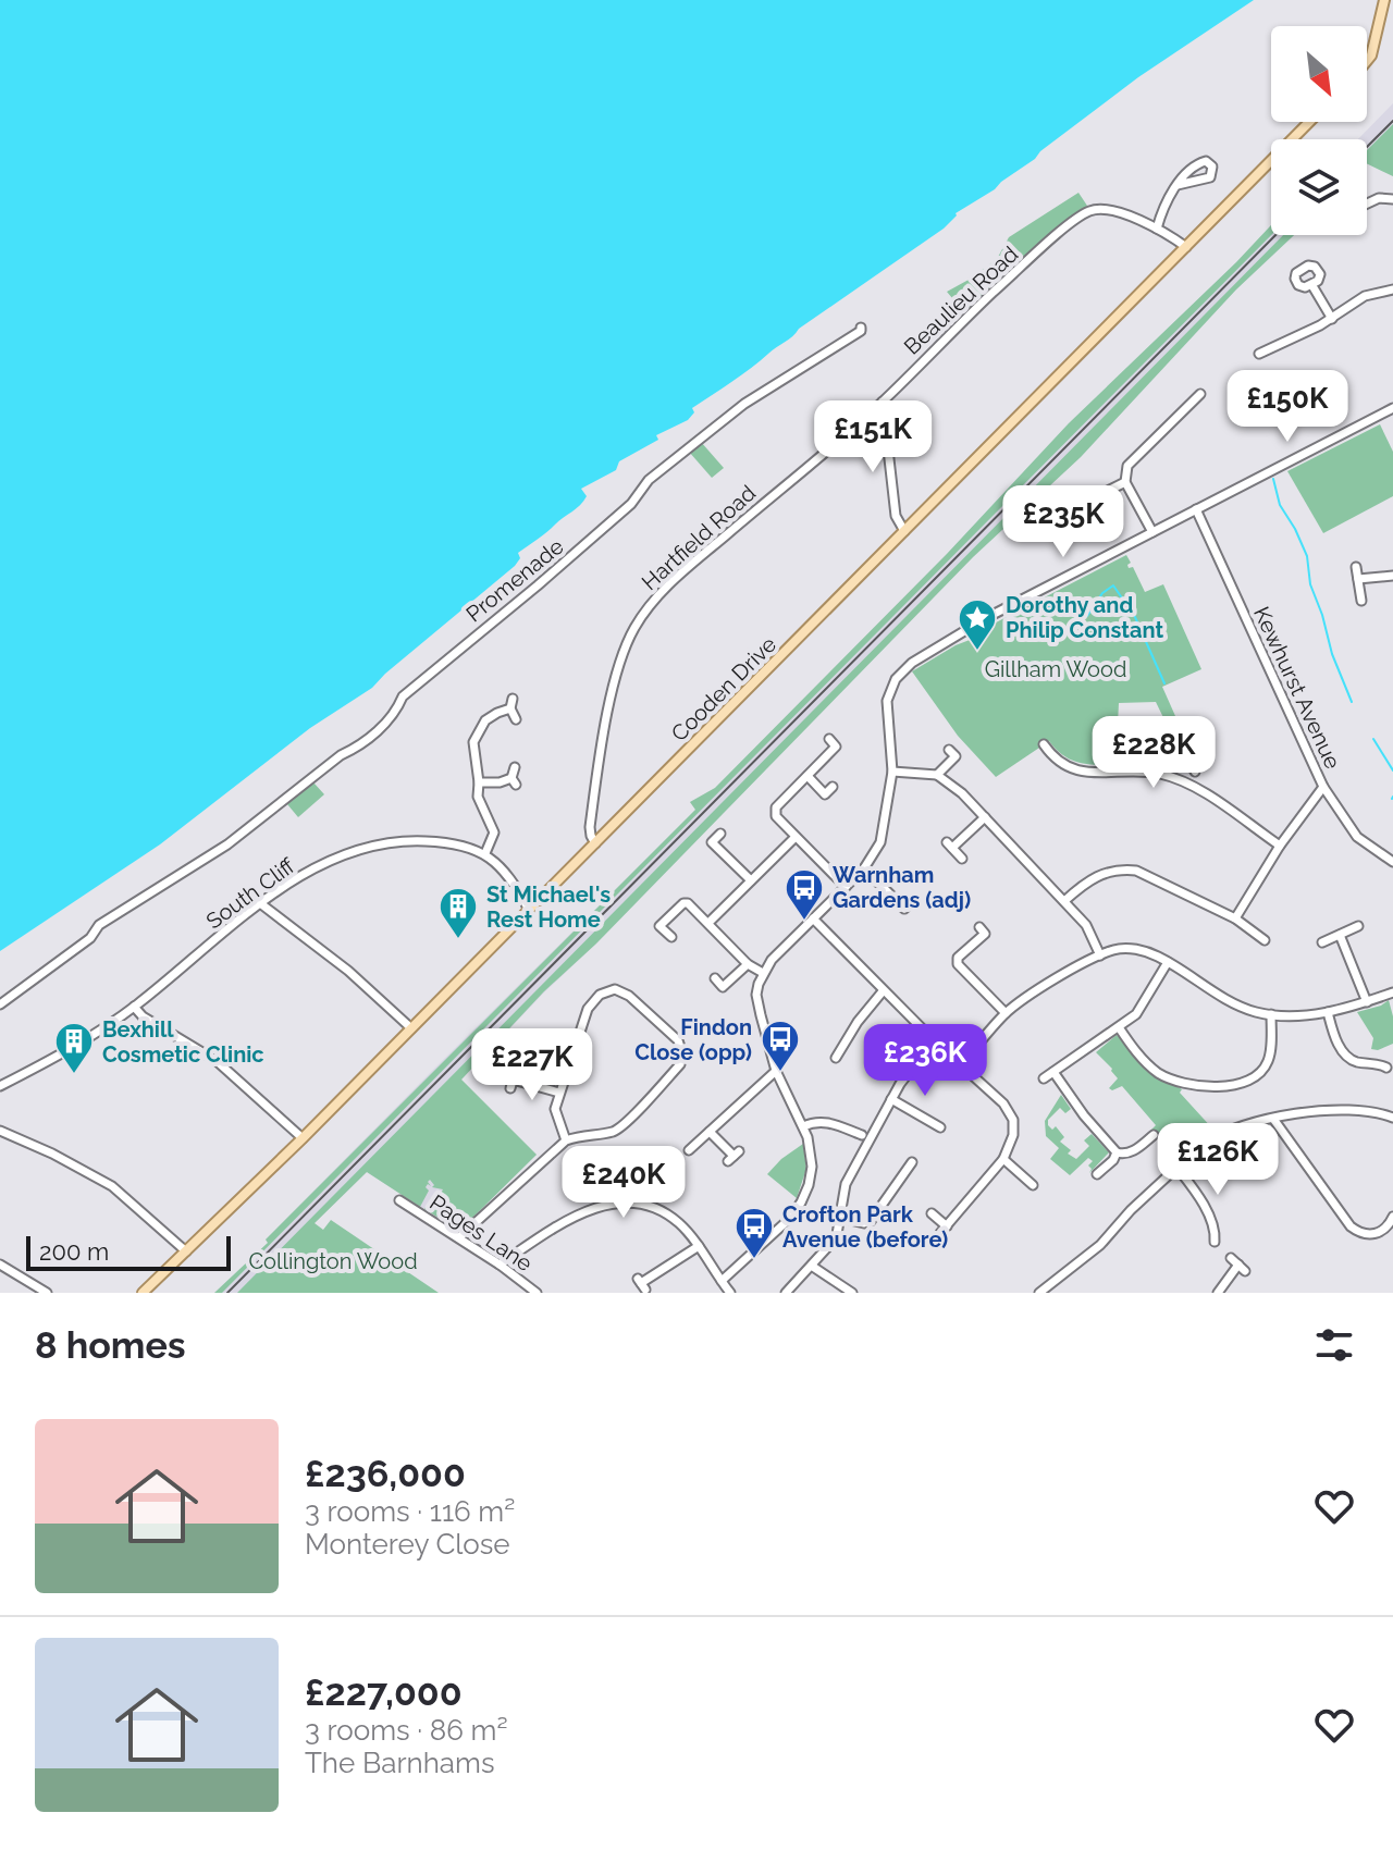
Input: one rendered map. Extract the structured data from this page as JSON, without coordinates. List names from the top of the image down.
{
  "streets": {
    "main road": ["Cooden Drive"],
    "street": [
      "Beaulieu Road",
      "Hartfield Road",
      "Promenade",
      "Kewhurst Avenue",
      "South Cliff",
      "Pages Lane"
    ]
  },
  "crossings": [
    ["Beaulieu Road", "Hartfield Road"],
    ["Beaulieu Road", "Cooden Drive"],
    ["Hartfield Road", "Cooden Drive"]
  ],
  "parks": ["Gillham Wood", "Collington Wood"],
  "places": {
    "place": ["Dorothy and Philip Constant"],
    "bus stop": ["Warnham Gardens (adj)", "Findon Close (opp)", "Crofton Park Avenue (before)"],
    "building": ["St Michael's Rest Home", "Bexhill Cosmetic Clinic"]
  },
  "scale_bar": "200 m",
  "north": "bottom right",
  "page": {
    "price": [
      "£150K",
      "£151K",
      "£235K",
      "£228K",
      "£236K",
      "£227K",
      "£126K",
      "£240K"
    ],
    "scale": "200 m",
    "heading": "8 homes",
    "list": [
      {
        "name": "£236,000",
        "note": "3 rooms · 116 m² · Monterey Close"
      },
      {
        "name": "£227,000",
        "note": "3 rooms · 86 m² · The Barnhams"
      }
    ]
  }
}
